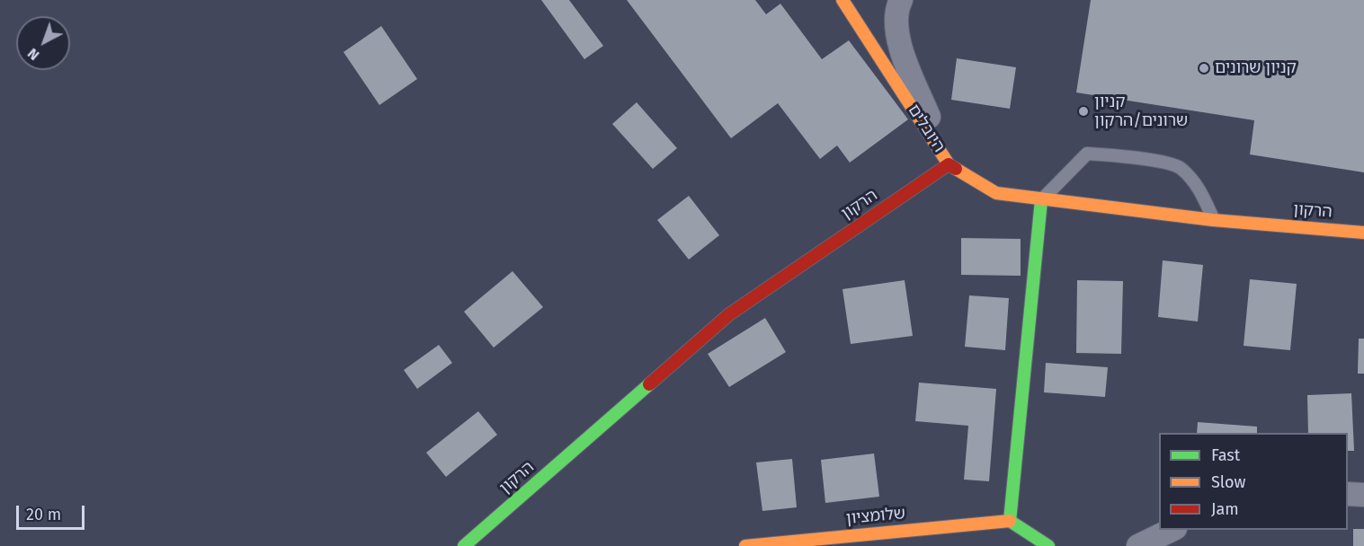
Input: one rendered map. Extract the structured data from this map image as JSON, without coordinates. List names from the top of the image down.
{
  "streets": {
    "street": ["היובלים", "הרקון", "שלומציון"]
  },
  "crossings": [
    ["היובלים", "הרקון"]
  ],
  "places": ["קניון שרונים", "קניון שרונים/הרקון"],
  "legend": ["Fast", "Slow", "Jam"],
  "scale_bar": "20 m",
  "north": "bottom left"
}
